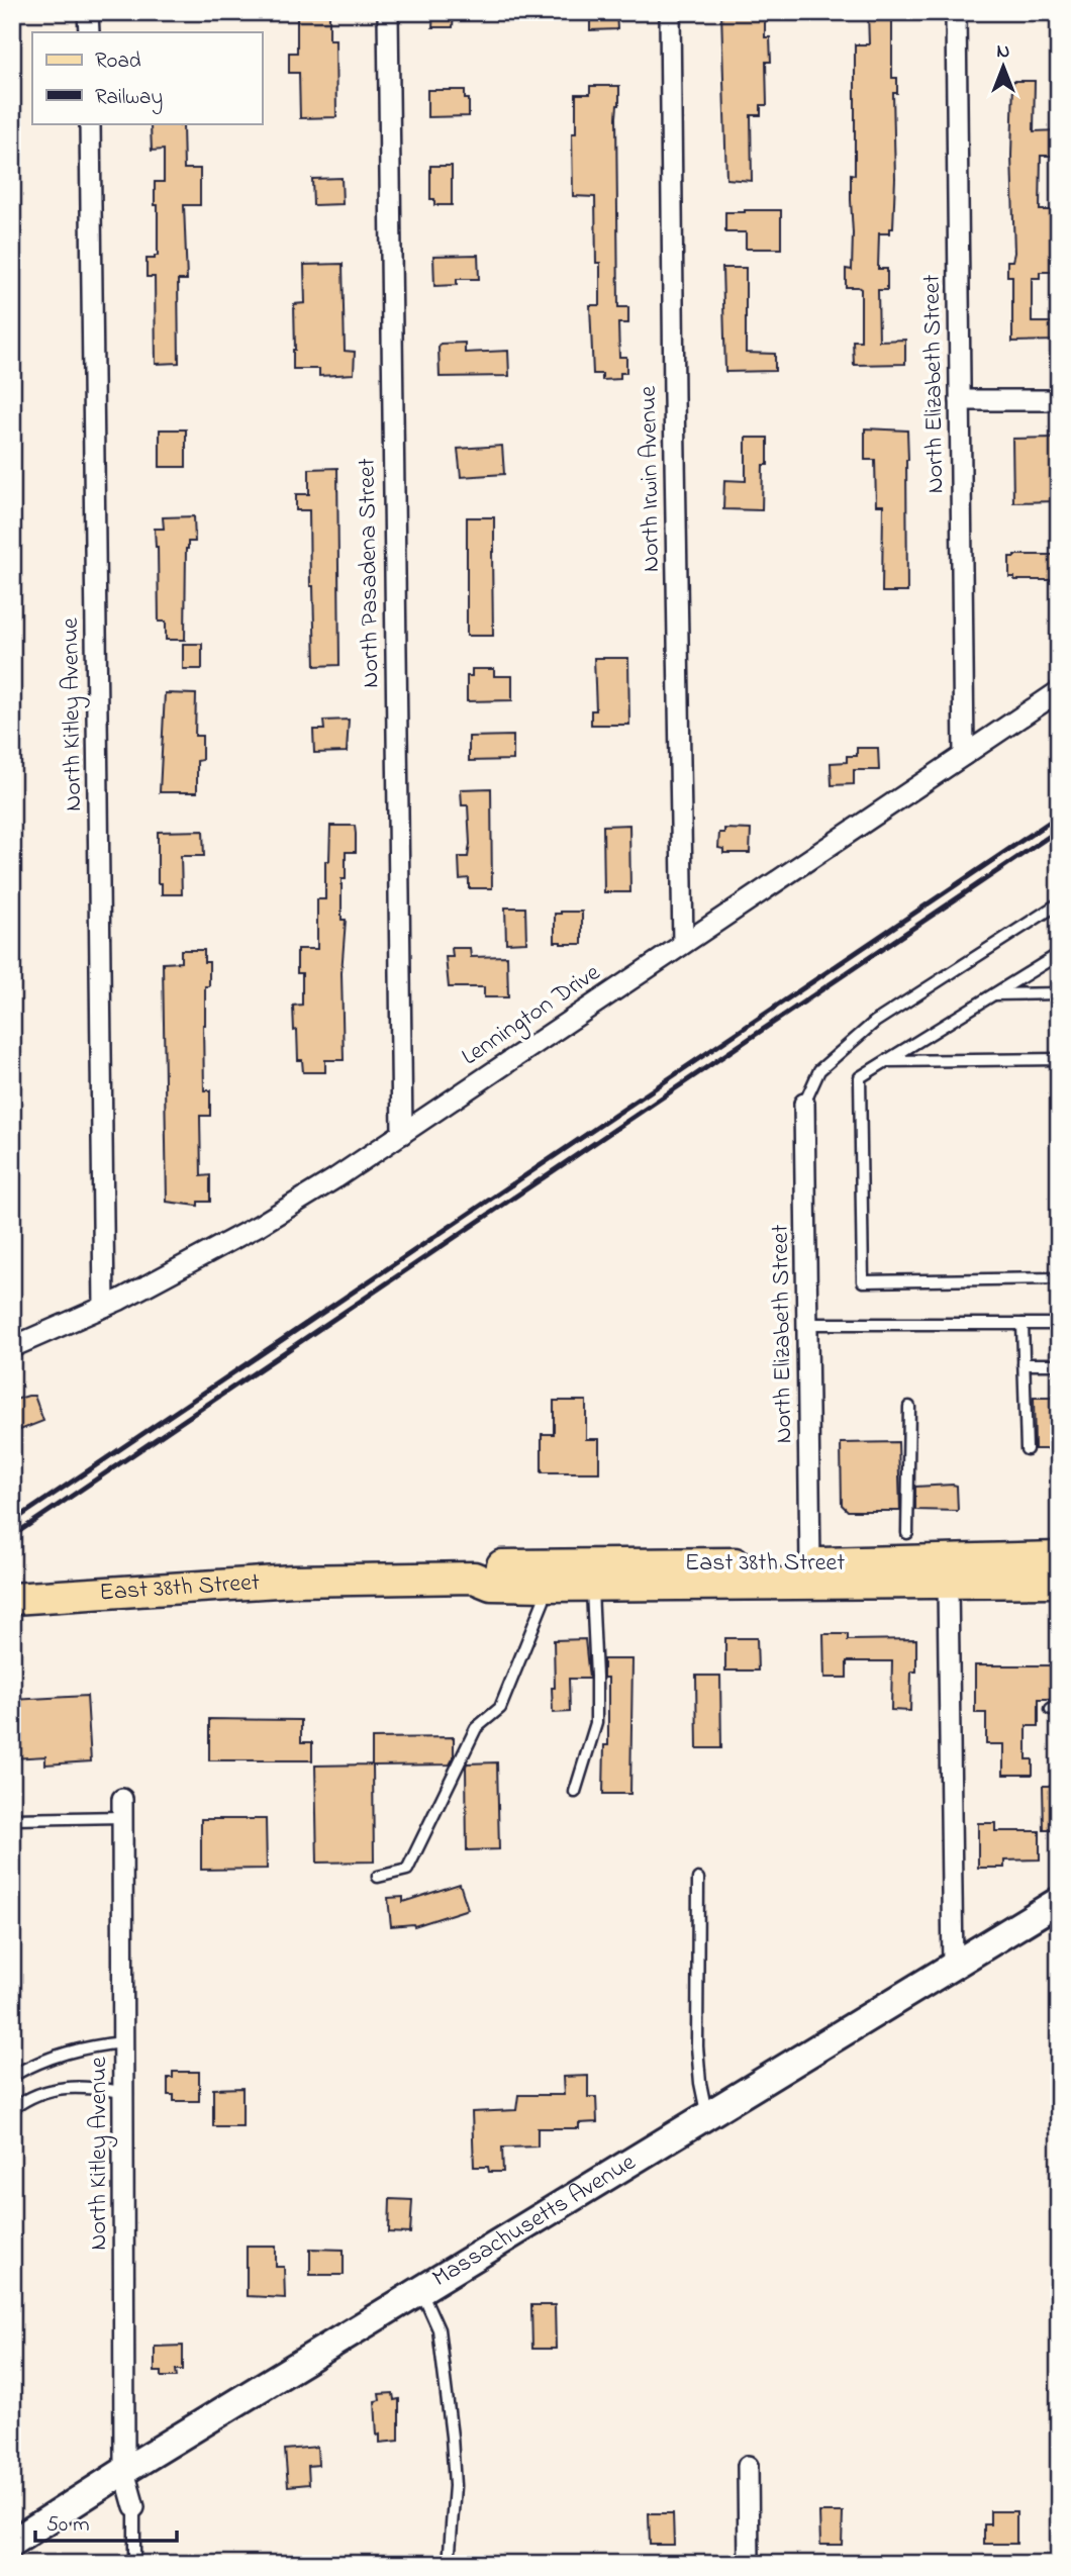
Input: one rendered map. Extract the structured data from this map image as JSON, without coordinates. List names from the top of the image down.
{
  "streets": {
    "main road": ["East 38th Street", "Massachusetts Avenue"],
    "street": [
      "North Elizabeth Street",
      "North Irwin Avenue",
      "North Pasadena Street",
      "North Kitley Avenue",
      "Lennington Drive"
    ]
  },
  "crossings": [
    ["North Elizabeth Street", "Lennington Drive"],
    ["North Elizabeth Street", "East 38th Street"],
    ["North Irwin Avenue", "Lennington Drive"],
    ["North Pasadena Street", "Lennington Drive"],
    ["North Kitley Avenue", "Lennington Drive"],
    ["North Kitley Avenue", "Massachusetts Avenue"]
  ],
  "legend": ["Road", "Railway"],
  "scale_bar": "50 m",
  "north": "top"
}
